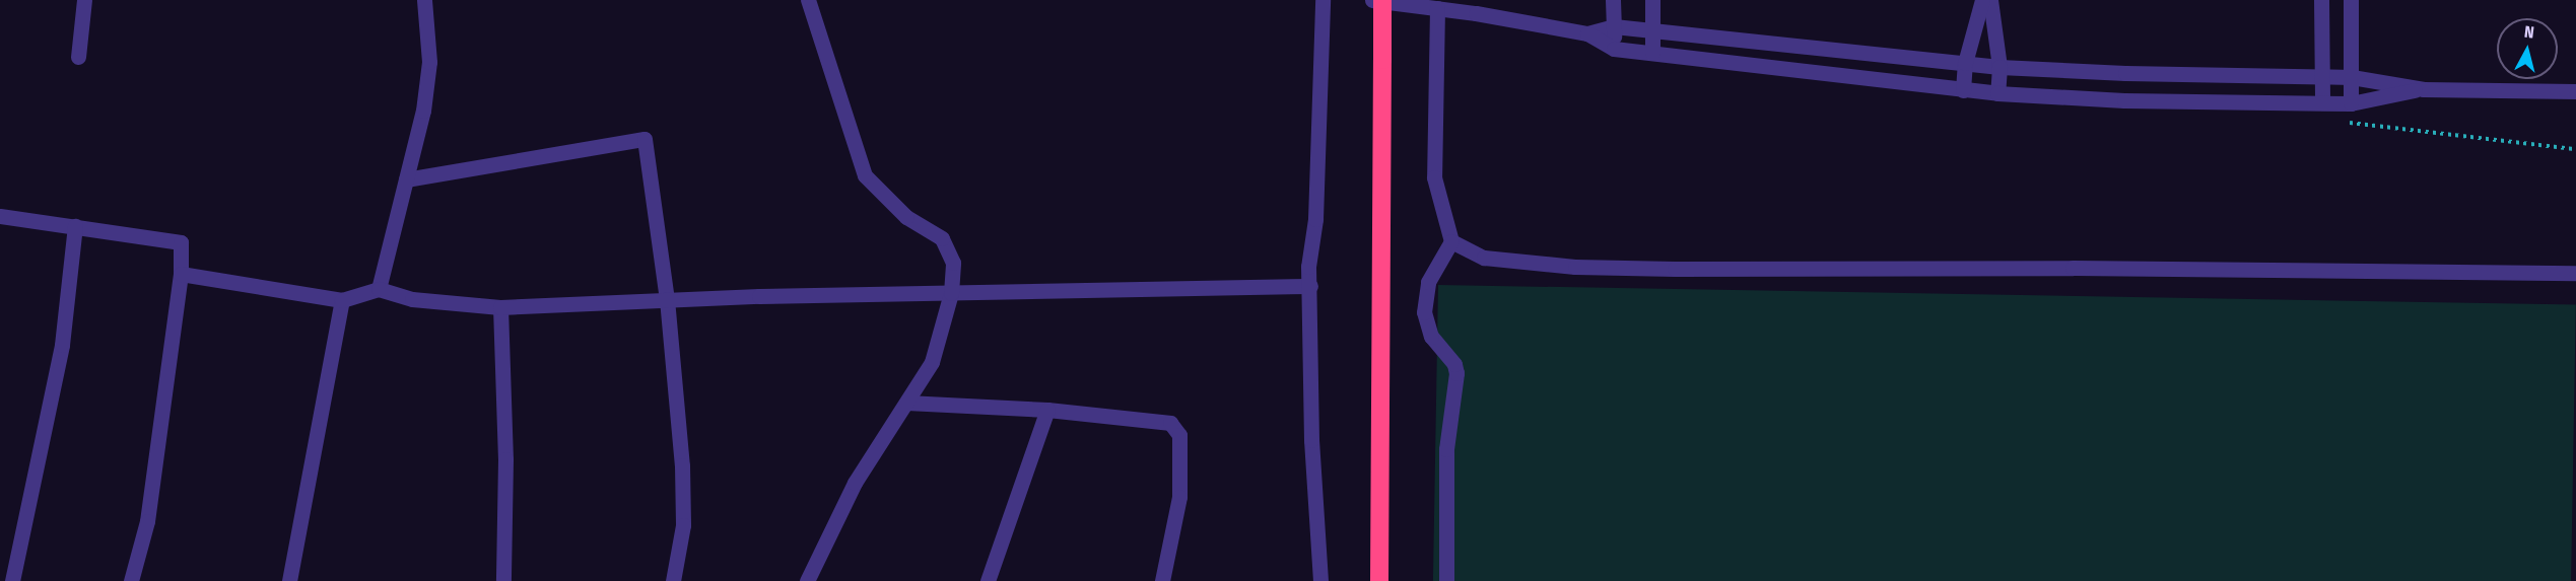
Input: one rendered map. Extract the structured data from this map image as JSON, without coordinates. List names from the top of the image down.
{
  "north": "top"
}
